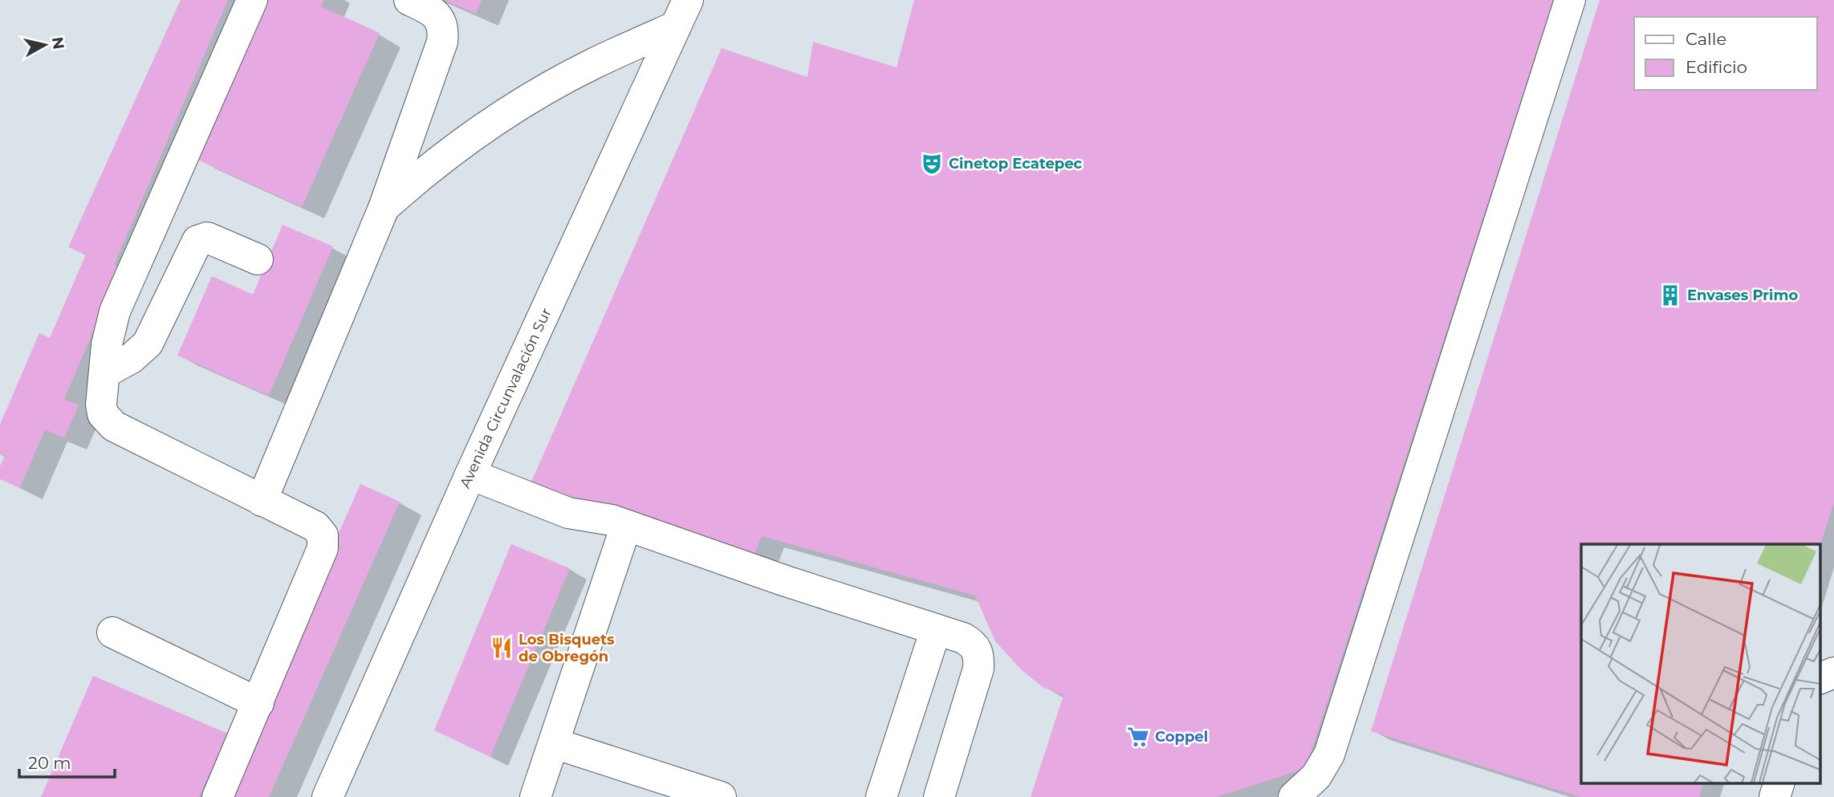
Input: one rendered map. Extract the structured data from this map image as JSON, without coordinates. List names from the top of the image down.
{
  "streets": {
    "street": ["Avenida Circunvalación Sur"]
  },
  "places": {
    "theatre": ["Cinetop Ecatepec"],
    "building": ["Envases Primo"],
    "restaurant": ["Los Bisquets de Obregón"],
    "supermarket": ["Coppel"]
  },
  "legend": ["Calle", "Edificio"],
  "scale_bar": "20 m",
  "north": "right"
}
